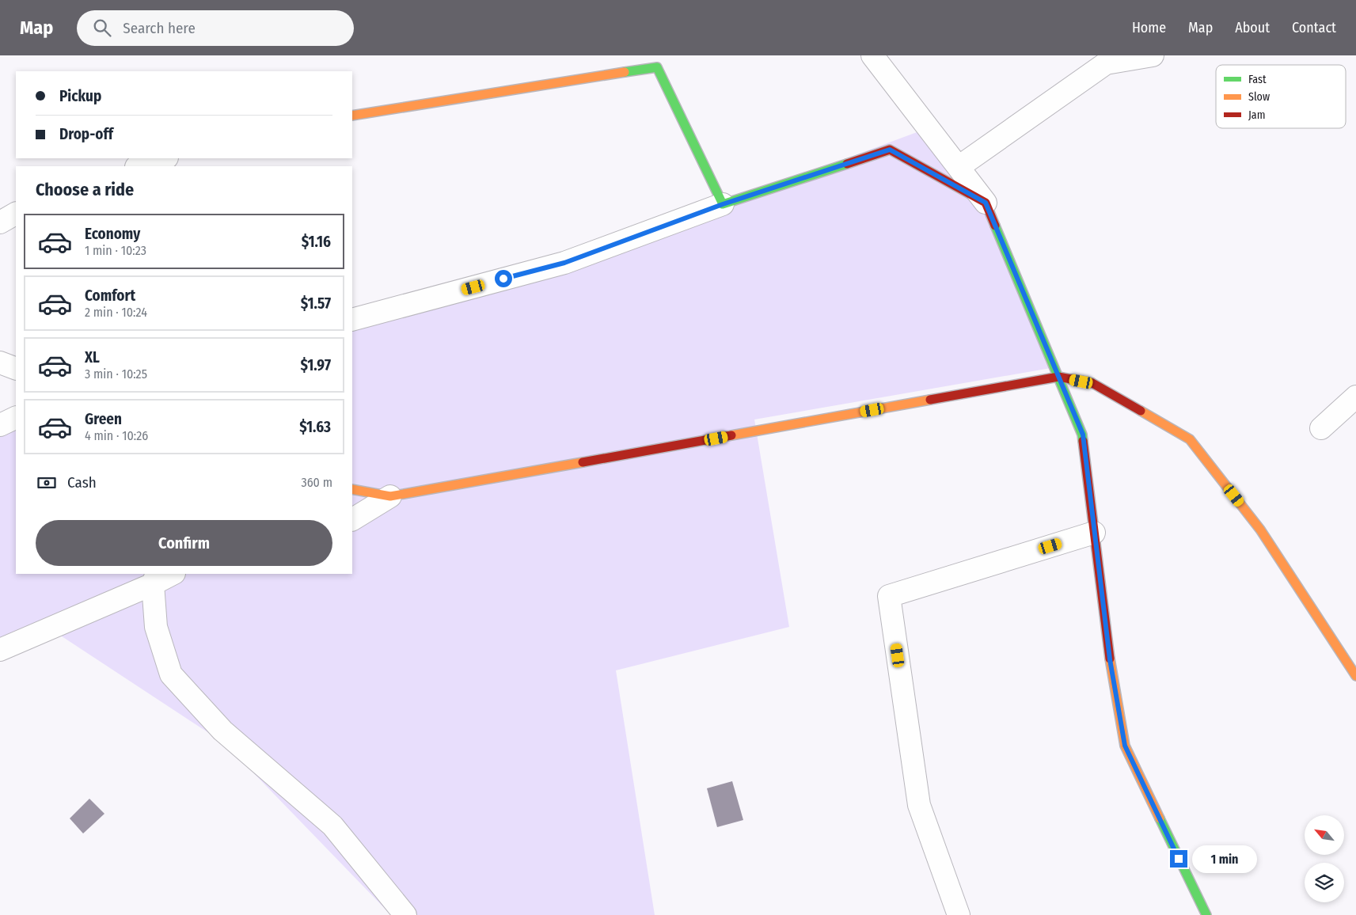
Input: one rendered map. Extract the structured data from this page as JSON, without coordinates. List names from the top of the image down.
{
  "legend": ["Fast", "Slow", "Jam"],
  "north": "top left",
  "page": {
    "header": "Map",
    "search": "Search here",
    "nav": [
      "Home",
      "Map",
      "About",
      "Contact"
    ],
    "banner": ["Pickup", "Drop-off"],
    "heading": "Choose a ride",
    "list": [
      {
        "name": "Economy",
        "note": "1 min · 10:23",
        "value": "$1.16"
      },
      {
        "name": "Comfort",
        "note": "2 min · 10:24",
        "value": "$1.57"
      },
      {
        "name": "XL",
        "note": "3 min · 10:25",
        "value": "$1.97"
      },
      {
        "name": "Green",
        "note": "4 min · 10:26",
        "value": "$1.63"
      }
    ],
    "pay": ["Cash", "360 m"],
    "buttons": "Confirm",
    "bubble": "1 min"
  }
}
